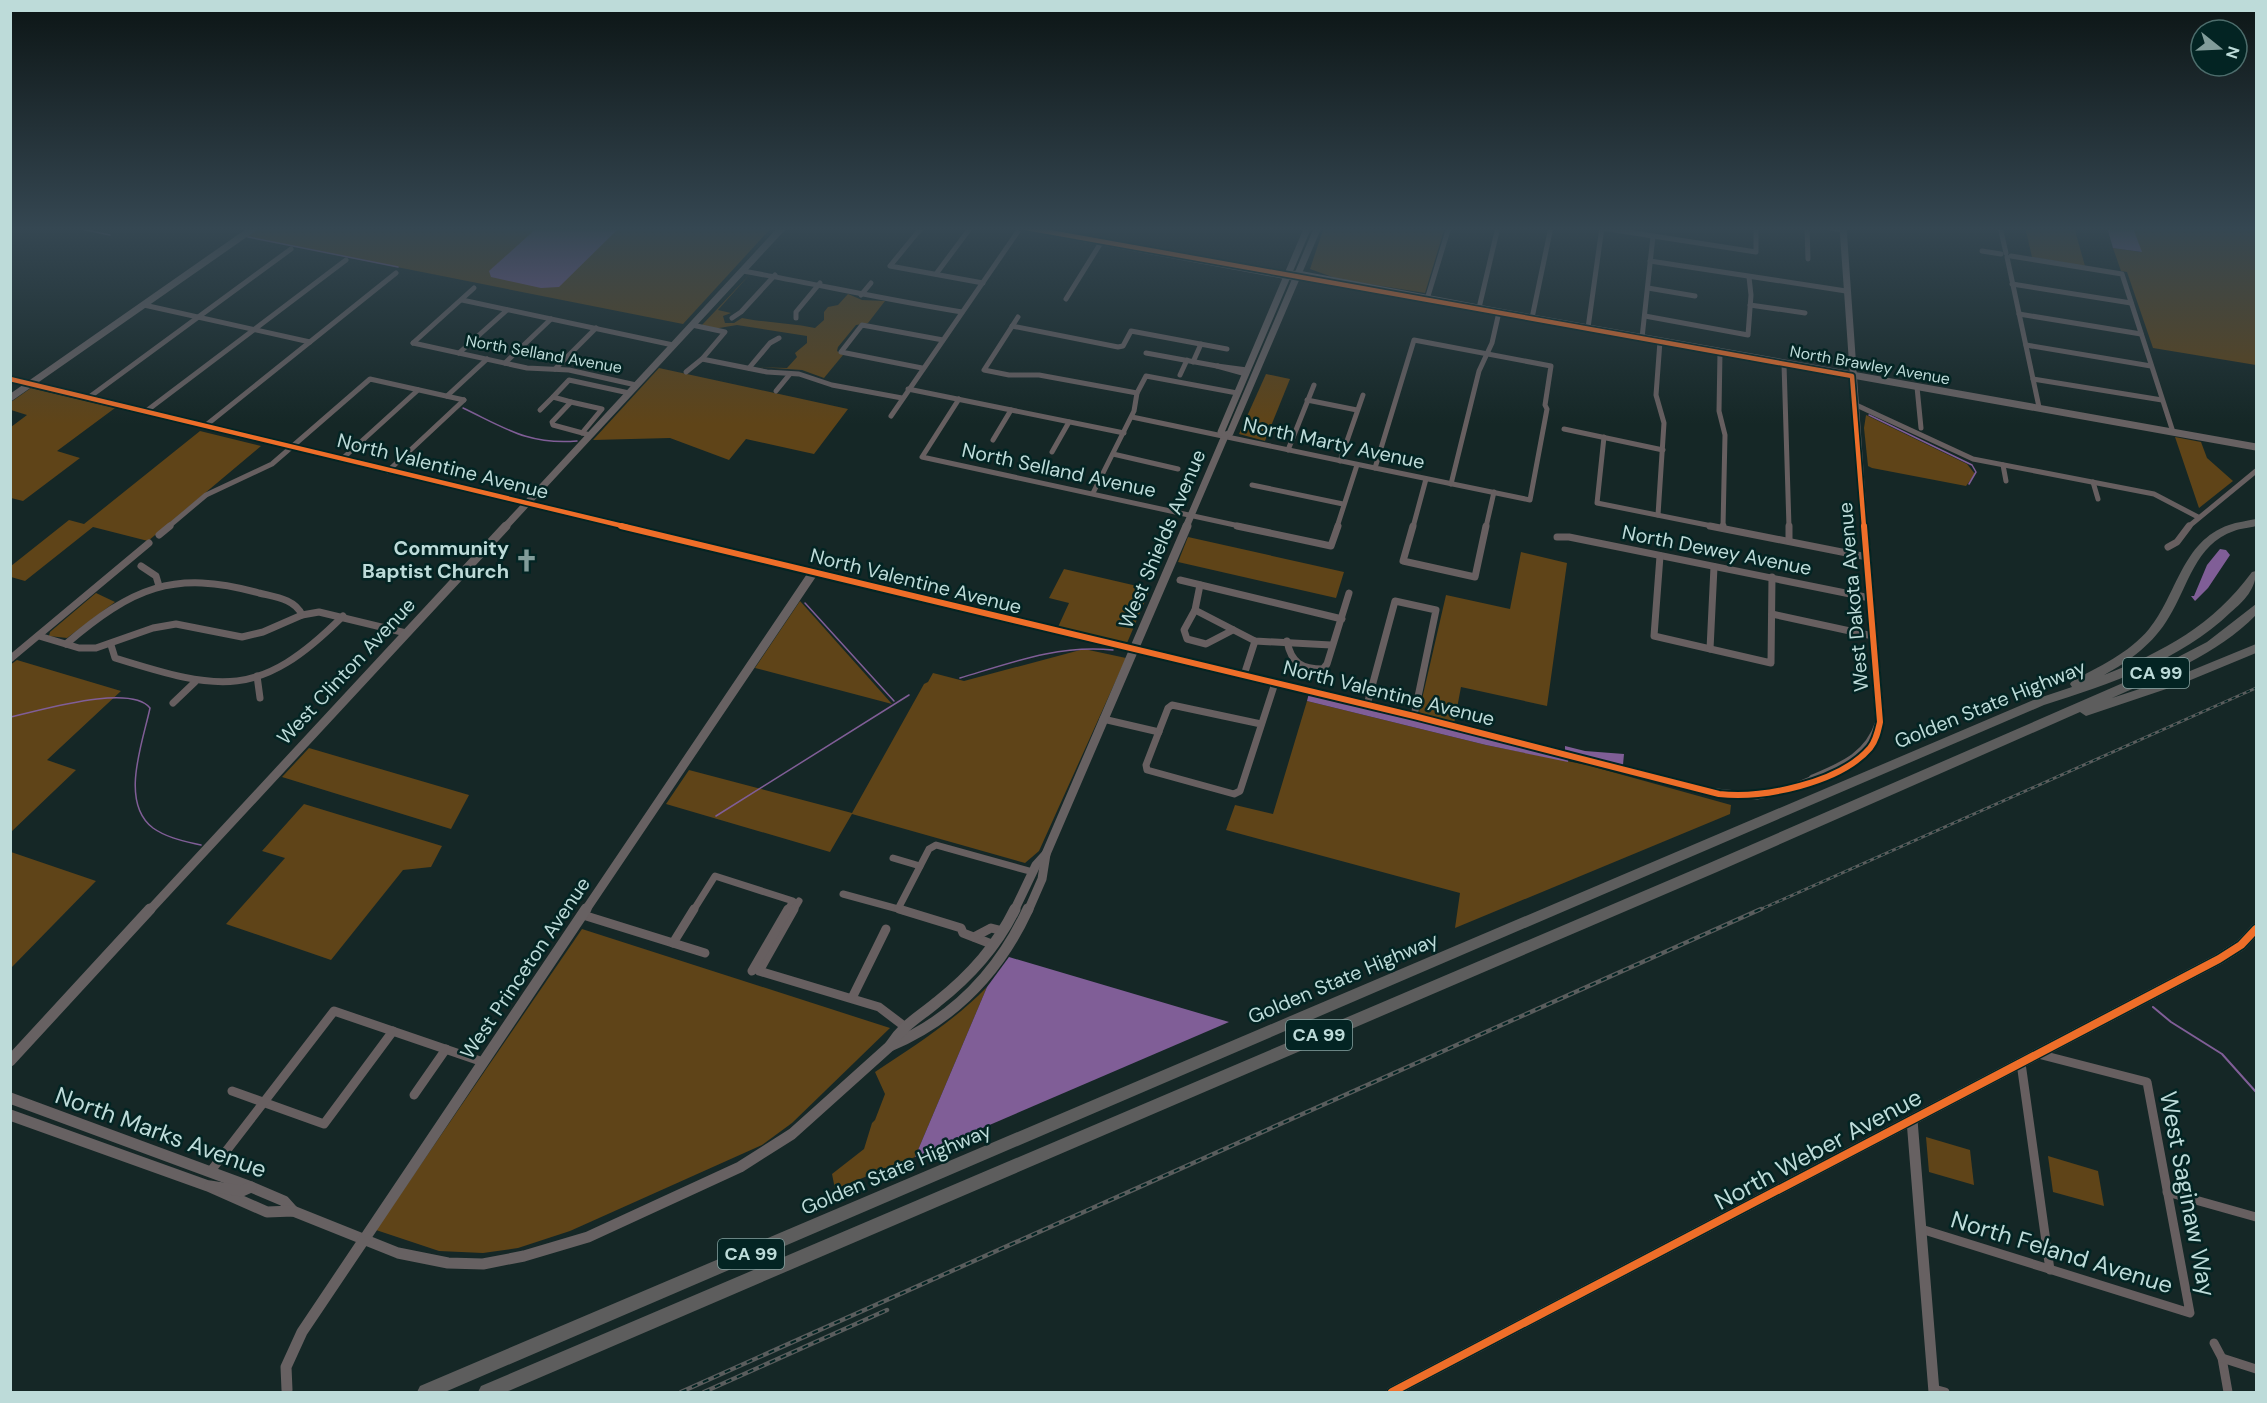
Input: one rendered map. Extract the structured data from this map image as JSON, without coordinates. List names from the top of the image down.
{
  "streets": {
    "highway": ["CA 99", "Golden State Highway"],
    "street": [
      "North Selland Avenue",
      "North Brawley Avenue",
      "North Marty Avenue",
      "North Valentine Avenue",
      "West Shields Avenue",
      "North Dewey Avenue",
      "West Dakota Avenue",
      "West Clinton Avenue",
      "West Princeton Avenue",
      "North Marks Avenue",
      "North Weber Avenue",
      "West Saginaw Way",
      "North Feland Avenue"
    ]
  },
  "crossings": [
    ["North Selland Avenue", "West Shields Avenue"],
    ["North Selland Avenue", "West Clinton Avenue"],
    ["North Brawley Avenue", "West Dakota Avenue"],
    ["North Marty Avenue", "West Shields Avenue"],
    ["North Valentine Avenue", "West Shields Avenue"],
    ["North Valentine Avenue", "West Dakota Avenue"],
    ["North Valentine Avenue", "West Clinton Avenue"],
    ["North Valentine Avenue", "West Princeton Avenue"],
    ["West Shields Avenue", "North Marks Avenue"],
    ["North Dewey Avenue", "West Dakota Avenue"],
    ["West Princeton Avenue", "North Marks Avenue"],
    ["North Weber Avenue", "West Saginaw Way"],
    ["West Saginaw Way", "North Feland Avenue"]
  ],
  "places": {
    "church": ["Community Baptist Church"]
  },
  "north": "right"
}
